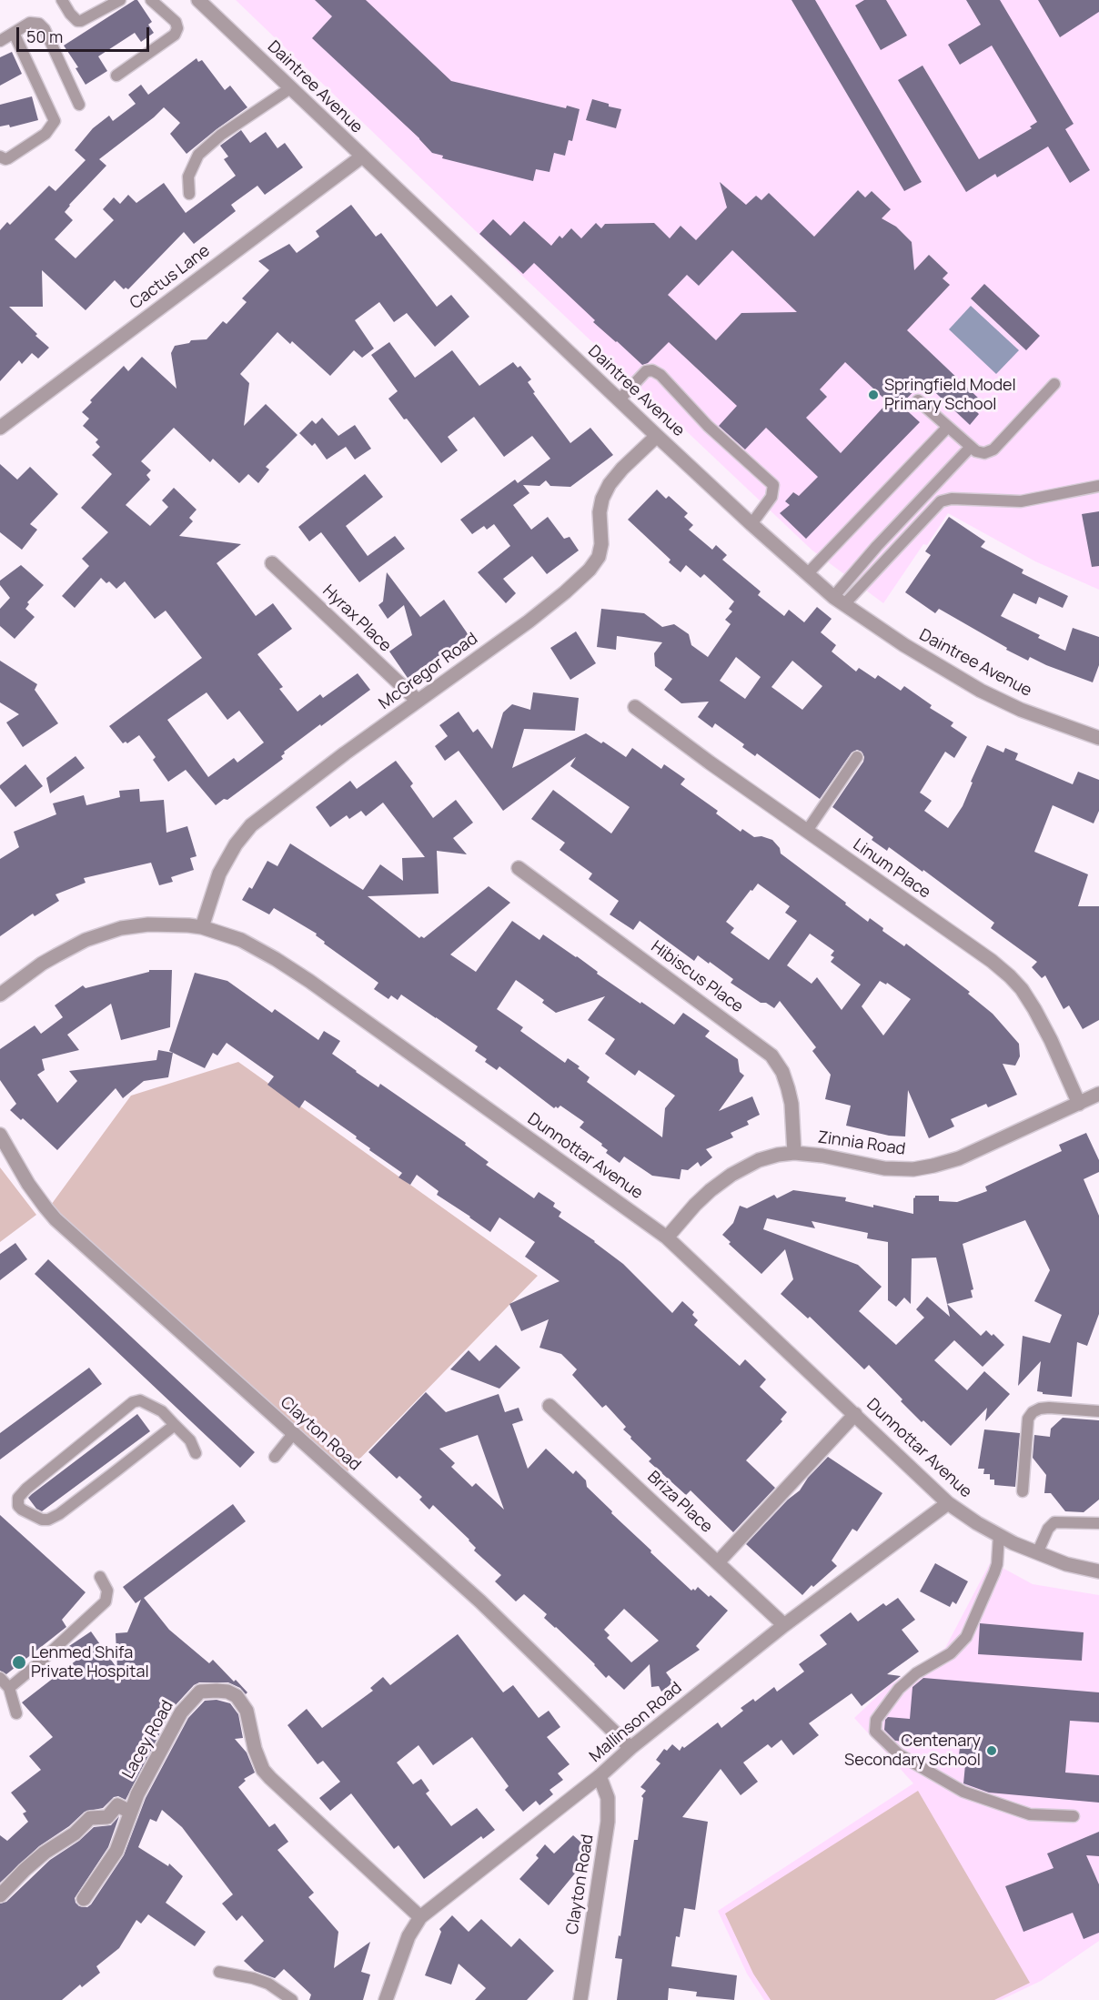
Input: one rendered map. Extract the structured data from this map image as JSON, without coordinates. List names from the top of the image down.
{
  "streets": {
    "street": [
      "Daintree Avenue",
      "Cactus Lane",
      "Hyrax Place",
      "McGregor Road",
      "Linum Place",
      "Hibiscus Place",
      "Zinnia Road",
      "Dunnottar Avenue",
      "Clayton Road",
      "Briza Place",
      "Mallinson Road",
      "Lacey Road"
    ]
  },
  "crossings": [
    ["Daintree Avenue", "Cactus Lane"],
    ["Daintree Avenue", "McGregor Road"],
    ["Hyrax Place", "McGregor Road"],
    ["McGregor Road", "Dunnottar Avenue"],
    ["Linum Place", "Zinnia Road"],
    ["Hibiscus Place", "Zinnia Road"],
    ["Zinnia Road", "Dunnottar Avenue"],
    ["Dunnottar Avenue", "Mallinson Road"],
    ["Clayton Road", "Mallinson Road"],
    ["Briza Place", "Mallinson Road"],
    ["Mallinson Road", "Lacey Road"]
  ],
  "places": ["Springfield Model Primary School", "Lenmed Shifa Private Hospital", "Centenary Secondary School"],
  "scale_bar": "50 m"
}
